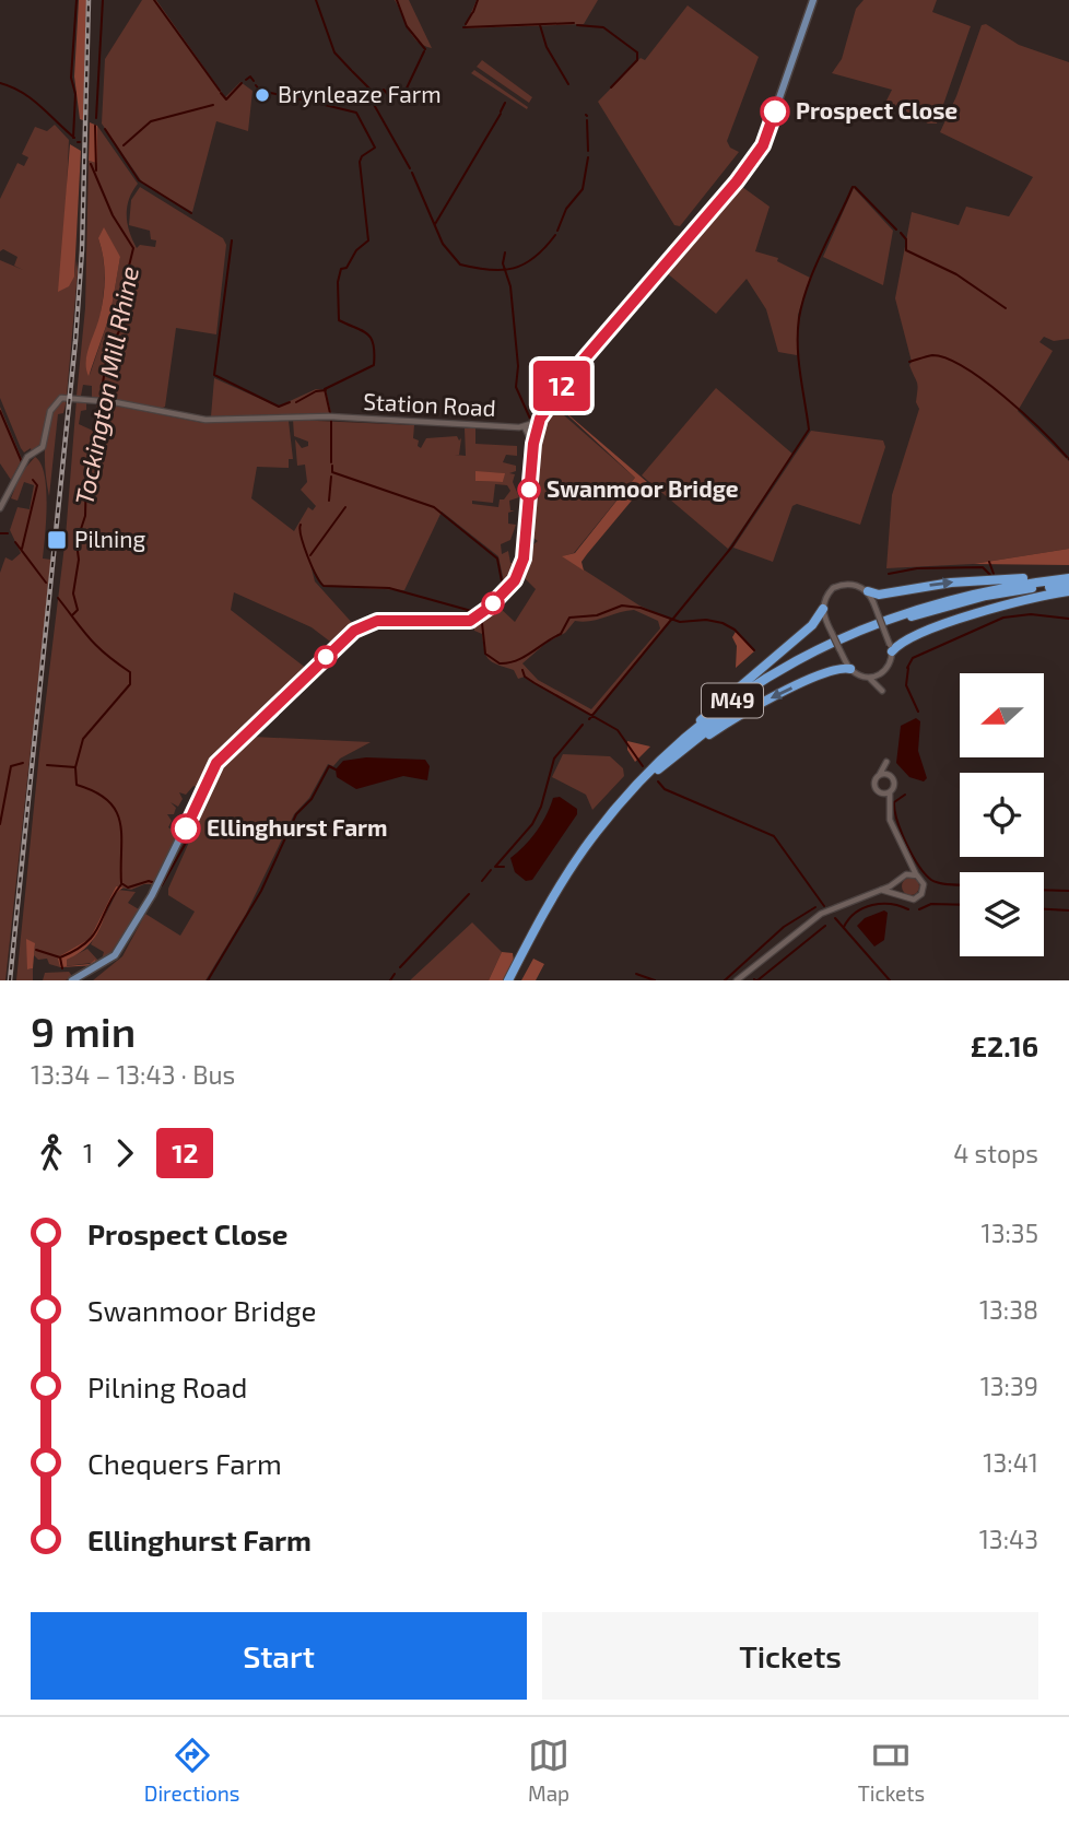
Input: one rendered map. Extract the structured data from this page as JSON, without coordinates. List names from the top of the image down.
{
  "streets": {
    "highway": ["M49"],
    "street": ["Station Road"]
  },
  "water": ["Tockington Mill Rhine"],
  "places": {
    "other": [
      "Brynleaze Farm",
      "Prospect Close",
      "Swanmoor Bridge",
      "Ellinghurst Farm"
    ],
    "transit": ["Pilning"]
  },
  "lines": ["bus line 12"],
  "north": "left",
  "page": {
    "on_map": "12",
    "heading": ["9 min", "13:34 – 13:43 · Bus", "£2.16"],
    "legs": ["1", "12", "4 stops"],
    "list": [
      {
        "name": "Prospect Close",
        "value": "13:35"
      },
      {
        "name": "Swanmoor Bridge",
        "value": "13:38"
      },
      {
        "name": "Pilning Road",
        "value": "13:39"
      },
      {
        "name": "Chequers Farm",
        "value": "13:41"
      },
      {
        "name": "Ellinghurst Farm",
        "value": "13:43"
      }
    ],
    "buttons": ["Start", "Tickets"],
    "tabs": ["Directions", "Map", "Tickets"]
  }
}
